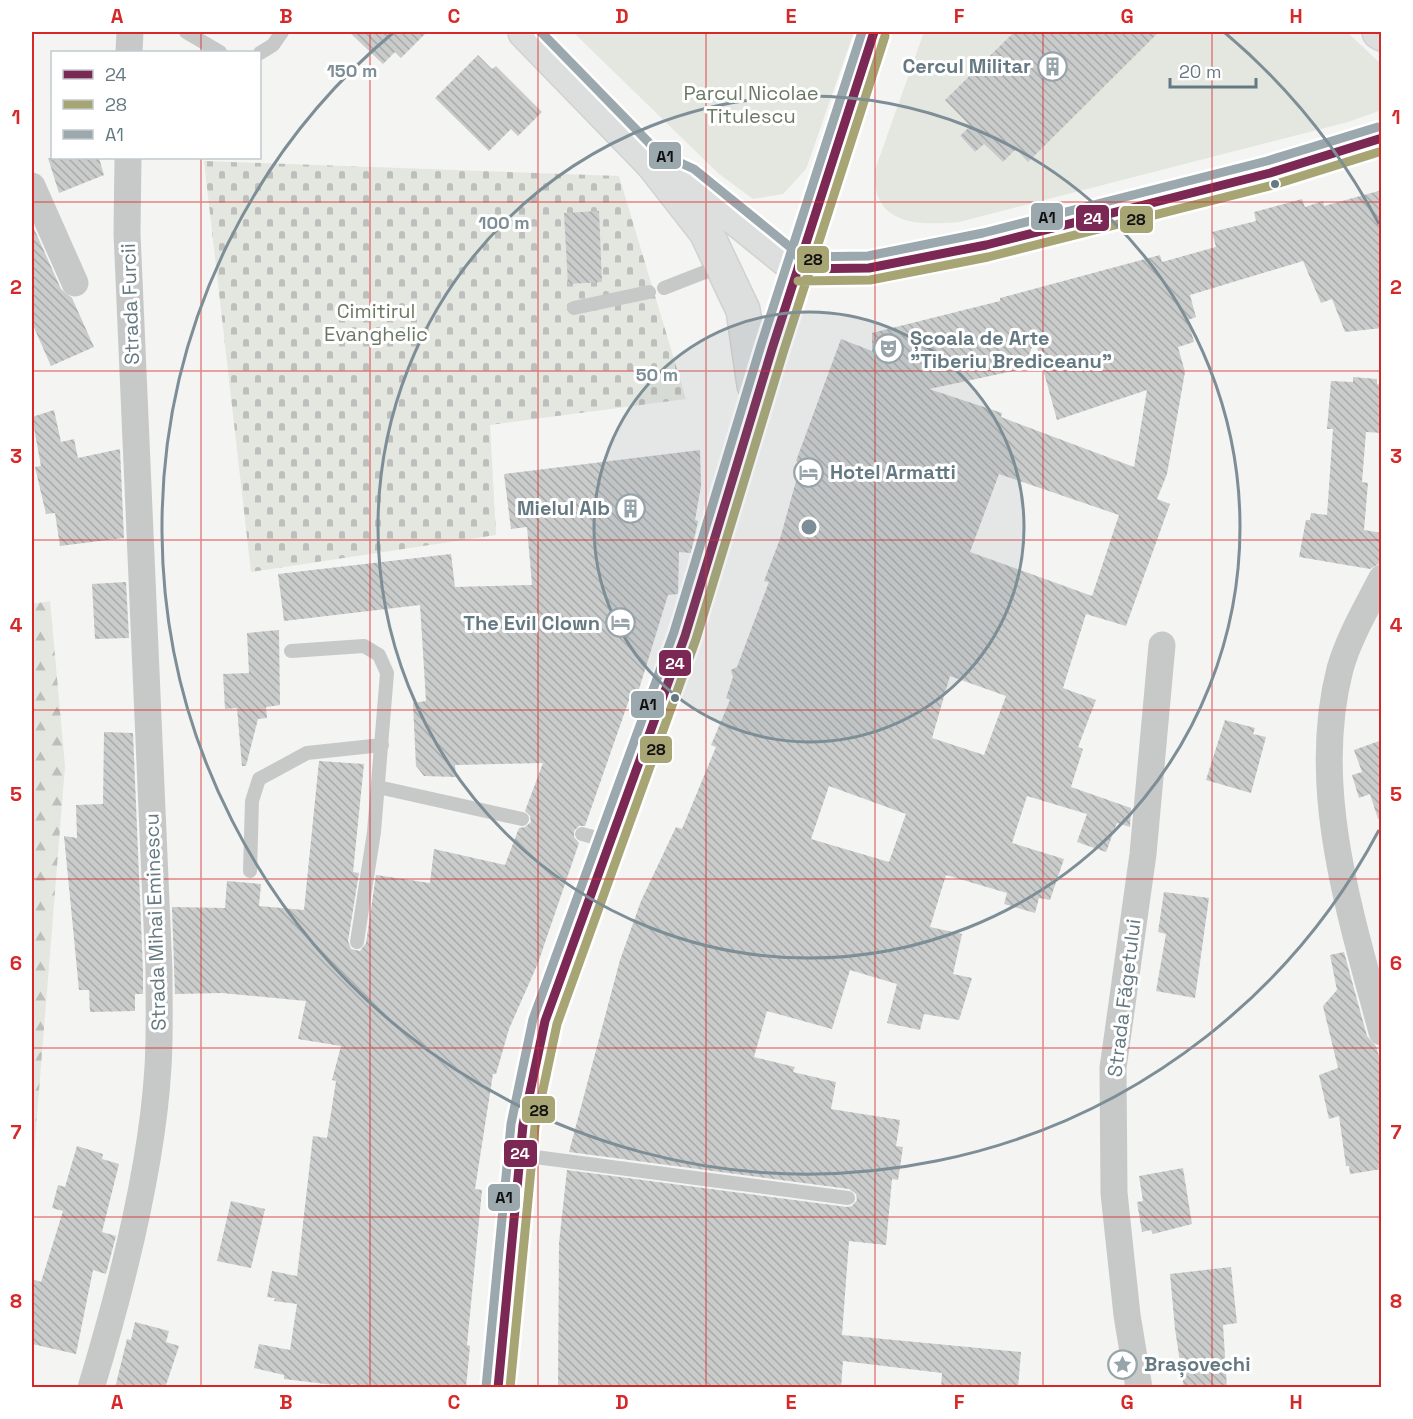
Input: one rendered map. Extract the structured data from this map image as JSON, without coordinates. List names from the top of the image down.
{
  "streets": {
    "street": ["Strada Furcii", "Strada Mihai Eminescu", "Strada Făgetului"]
  },
  "crossings": [
    ["Strada Furcii", "Strada Mihai Eminescu"]
  ],
  "parks": ["Parcul Nicolae Titulescu", "Cimitirul Evanghelic"],
  "places": {
    "building": ["Cercul Militar", "Mielul Alb"],
    "theatre": ["Școala de Arte \"Tiberiu Brediceanu\""],
    "hotel": ["Hotel Armatti", "The Evil Clown"],
    "place": ["Brașovechi"]
  },
  "lines": ["transit line 24", "transit line A1", "transit line 28"],
  "legend": ["24", "28", "A1"],
  "scale_bar": "20 m",
  "grid": {
    "columns": [
      "A",
      "B",
      "C",
      "D",
      "E",
      "F",
      "G",
      "H"
    ],
    "rows": [
      "1",
      "2",
      "3",
      "4",
      "5",
      "6",
      "7",
      "8"
    ]
  },
  "rings": ["150 m", "100 m", "50 m"]
}
